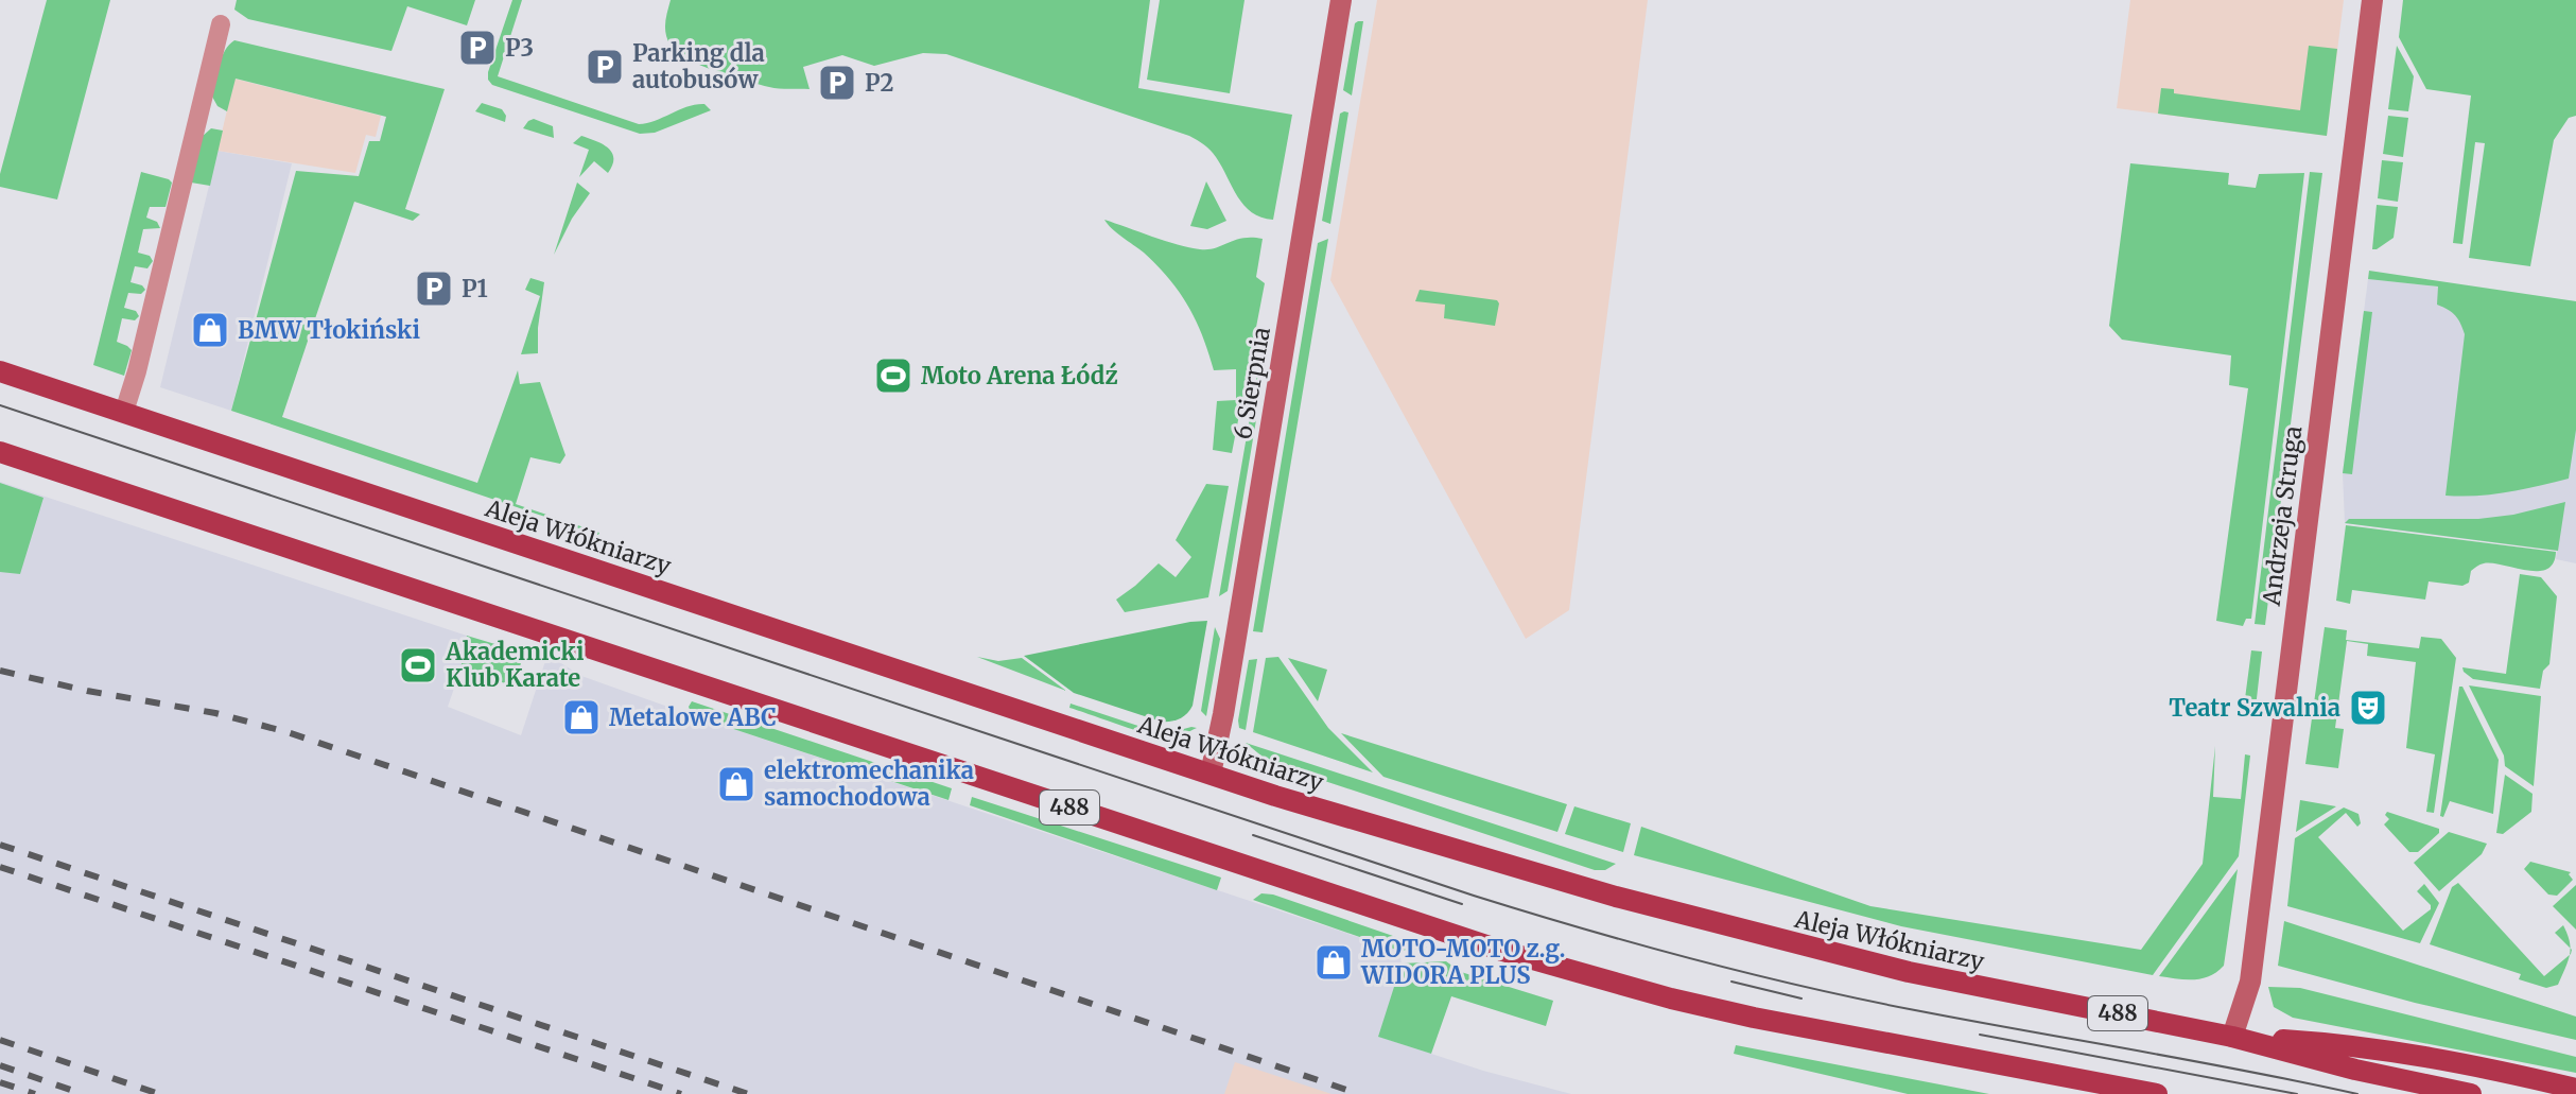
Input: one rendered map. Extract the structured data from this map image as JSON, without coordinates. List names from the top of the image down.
{
  "streets": {
    "main road": ["Aleja Włókniarzy", "488"],
    "street": ["6 Sierpnia", "Andrzeja Struga"]
  },
  "crossings": [
    ["6 Sierpnia", "Aleja Włókniarzy"],
    ["Andrzeja Struga", "Aleja Włókniarzy"]
  ],
  "places": {
    "parking": [
      "P3",
      "Parking dla autobusów",
      "P2",
      "P1"
    ],
    "shop": [
      "BMW Tłokiński",
      "Metalowe ABC",
      "elektromechanika samochodowa",
      "MOTO-MOTO z.g. WIDORA PLUS"
    ],
    "sports": ["Moto Arena Łódź", "Akademicki Klub Karate"],
    "theatre": ["Teatr Szwalnia"]
  }
}
